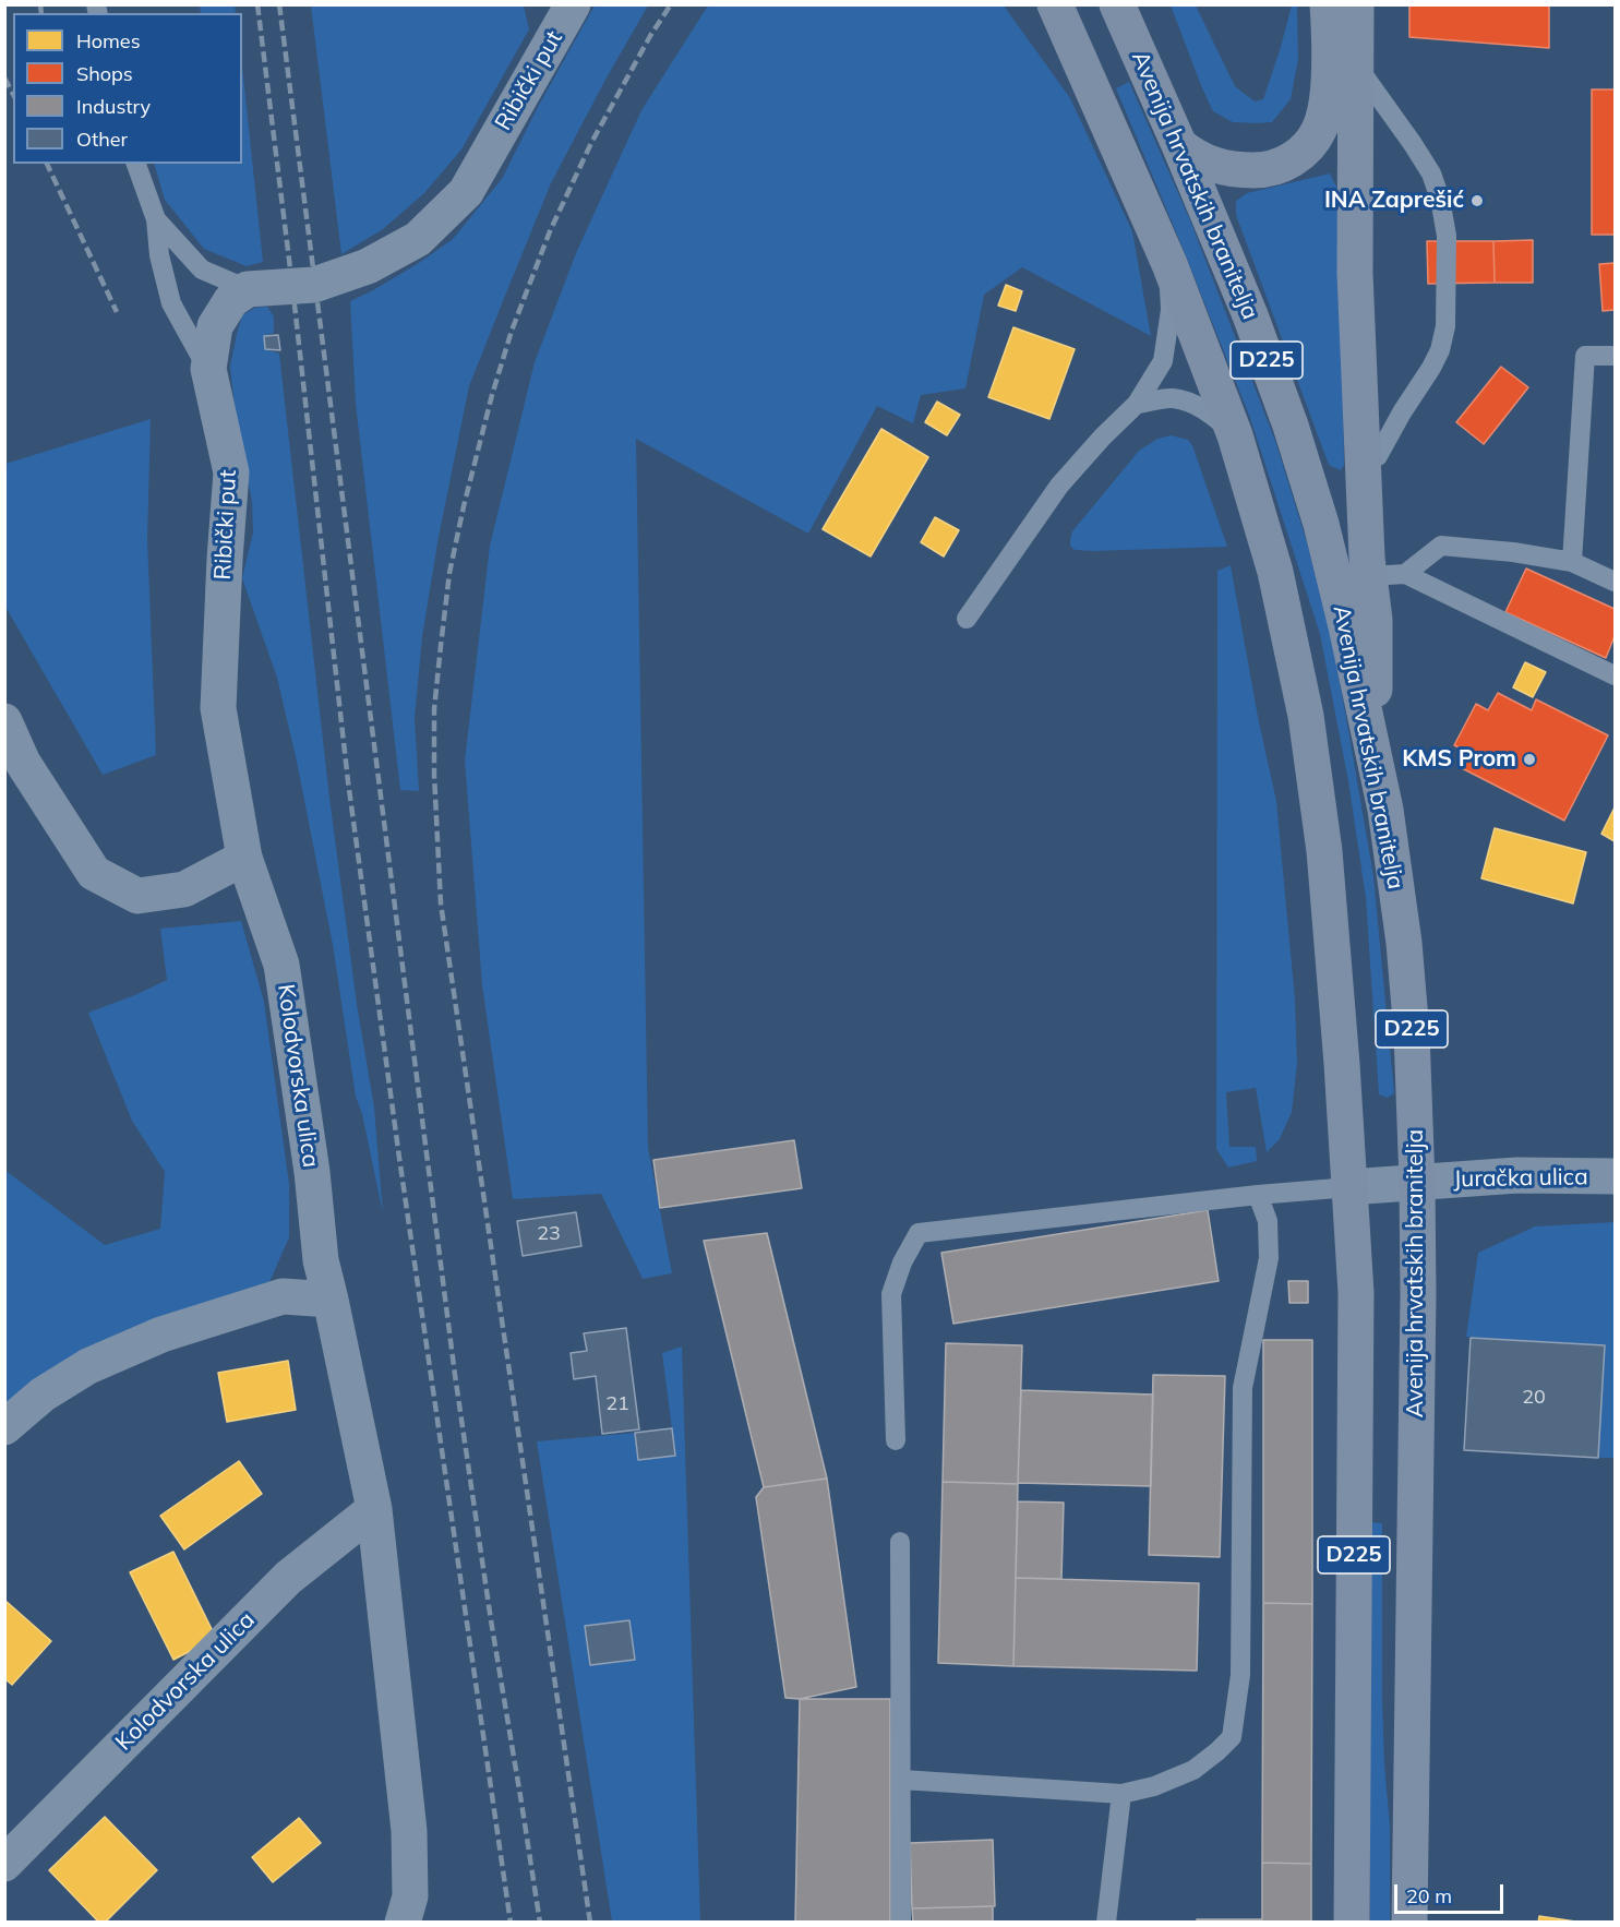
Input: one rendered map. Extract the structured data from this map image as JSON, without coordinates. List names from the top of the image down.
{
  "streets": {
    "main road": ["Avenija hrvatskih branitelja", "D225"],
    "street": ["Ribički put", "Kolodvorska ulica", "Juračka ulica"]
  },
  "crossings": [
    ["Ribički put", "Kolodvorska ulica"],
    ["Avenija hrvatskih branitelja", "Juračka ulica"],
    ["D225", "Juračka ulica"]
  ],
  "places": ["INA Zaprešić", "KMS Prom"],
  "house_numbers": ["23", "20", "21"],
  "legend": [
    "Homes",
    "Shops",
    "Industry",
    "Other"
  ],
  "scale_bar": "20 m"
}
